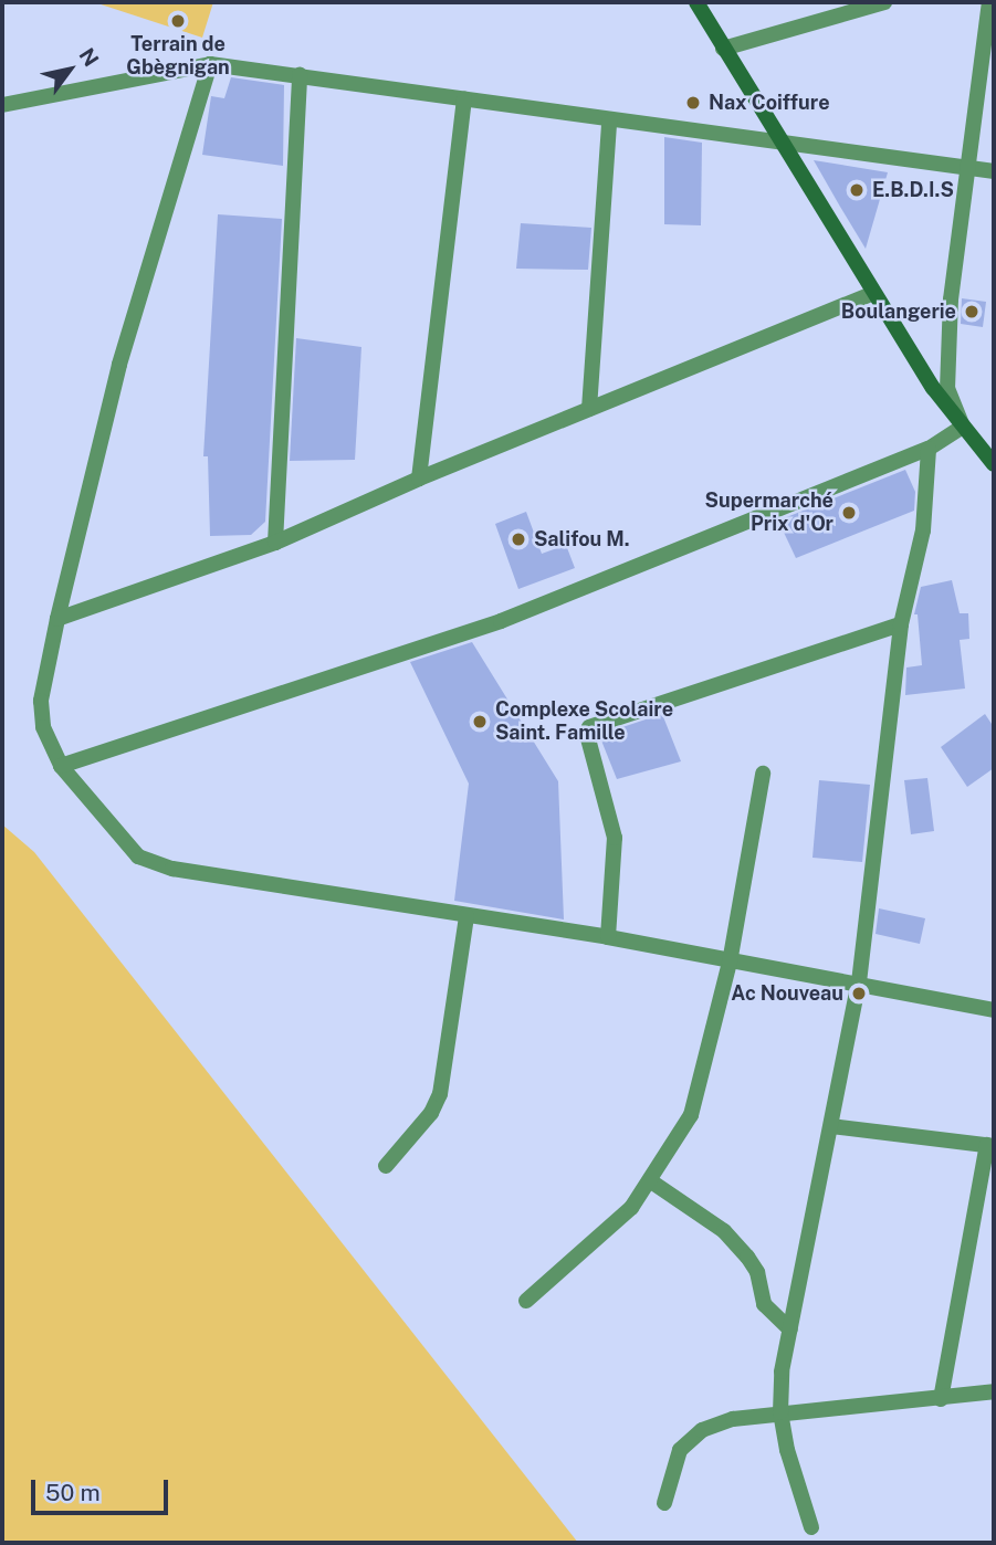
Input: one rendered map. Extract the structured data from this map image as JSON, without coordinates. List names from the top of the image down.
{
  "places": [
    "Terrain de Gbègnigan",
    "Nax Coiffure",
    "E.B.D.I.S",
    "Boulangerie",
    "Supermarché Prix d'Or",
    "Salifou M.",
    "Complexe Scolaire Saint. Famille",
    "Ac Nouveau"
  ],
  "scale_bar": "50 m",
  "north": "top right"
}
